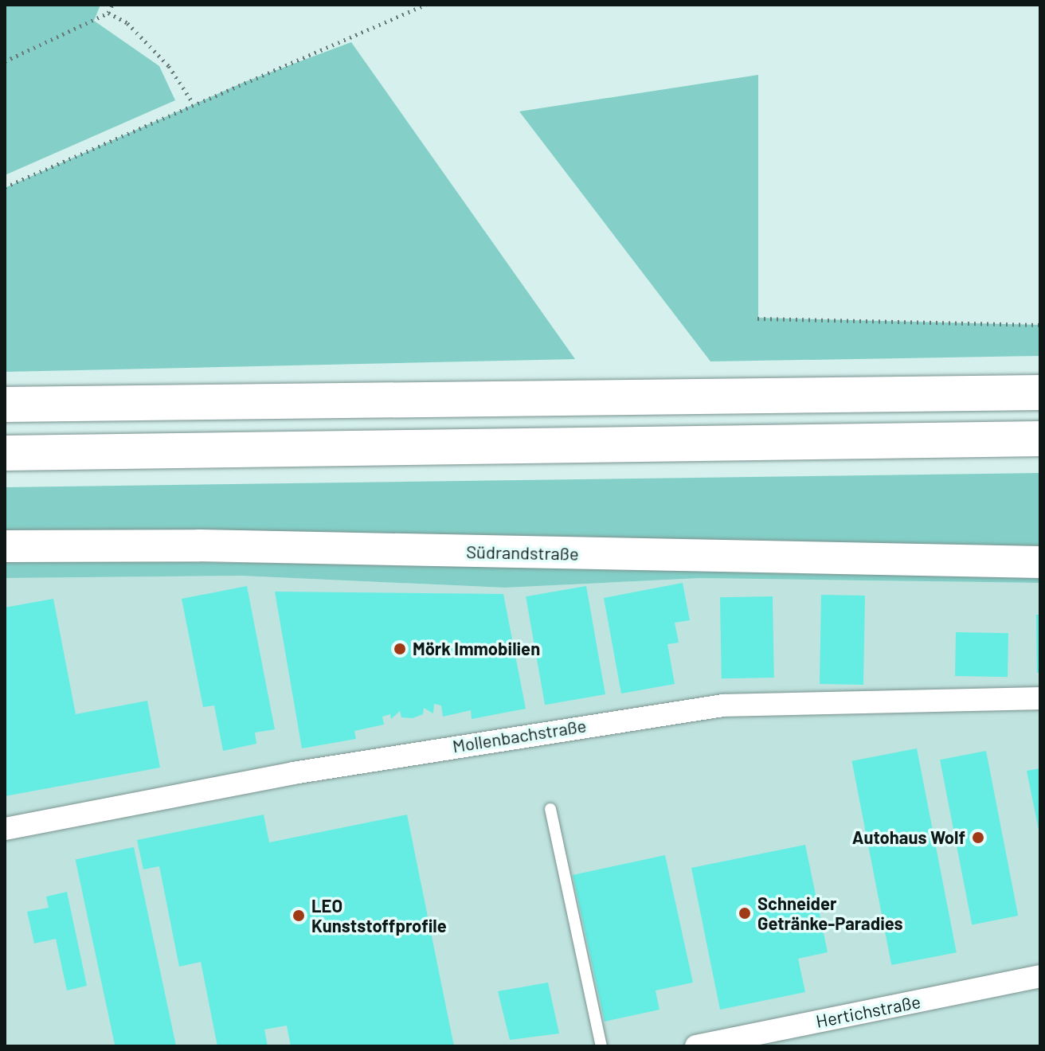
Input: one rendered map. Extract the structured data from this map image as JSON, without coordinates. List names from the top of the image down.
{
  "streets": {
    "main road": ["Südrandstraße"],
    "street": ["Mollenbachstraße", "Hertichstraße"]
  },
  "places": [
    "Mörk Immobilien",
    "Autohaus Wolf",
    "Schneider Getränke-Paradies",
    "LEO Kunststoffprofile"
  ]
}
